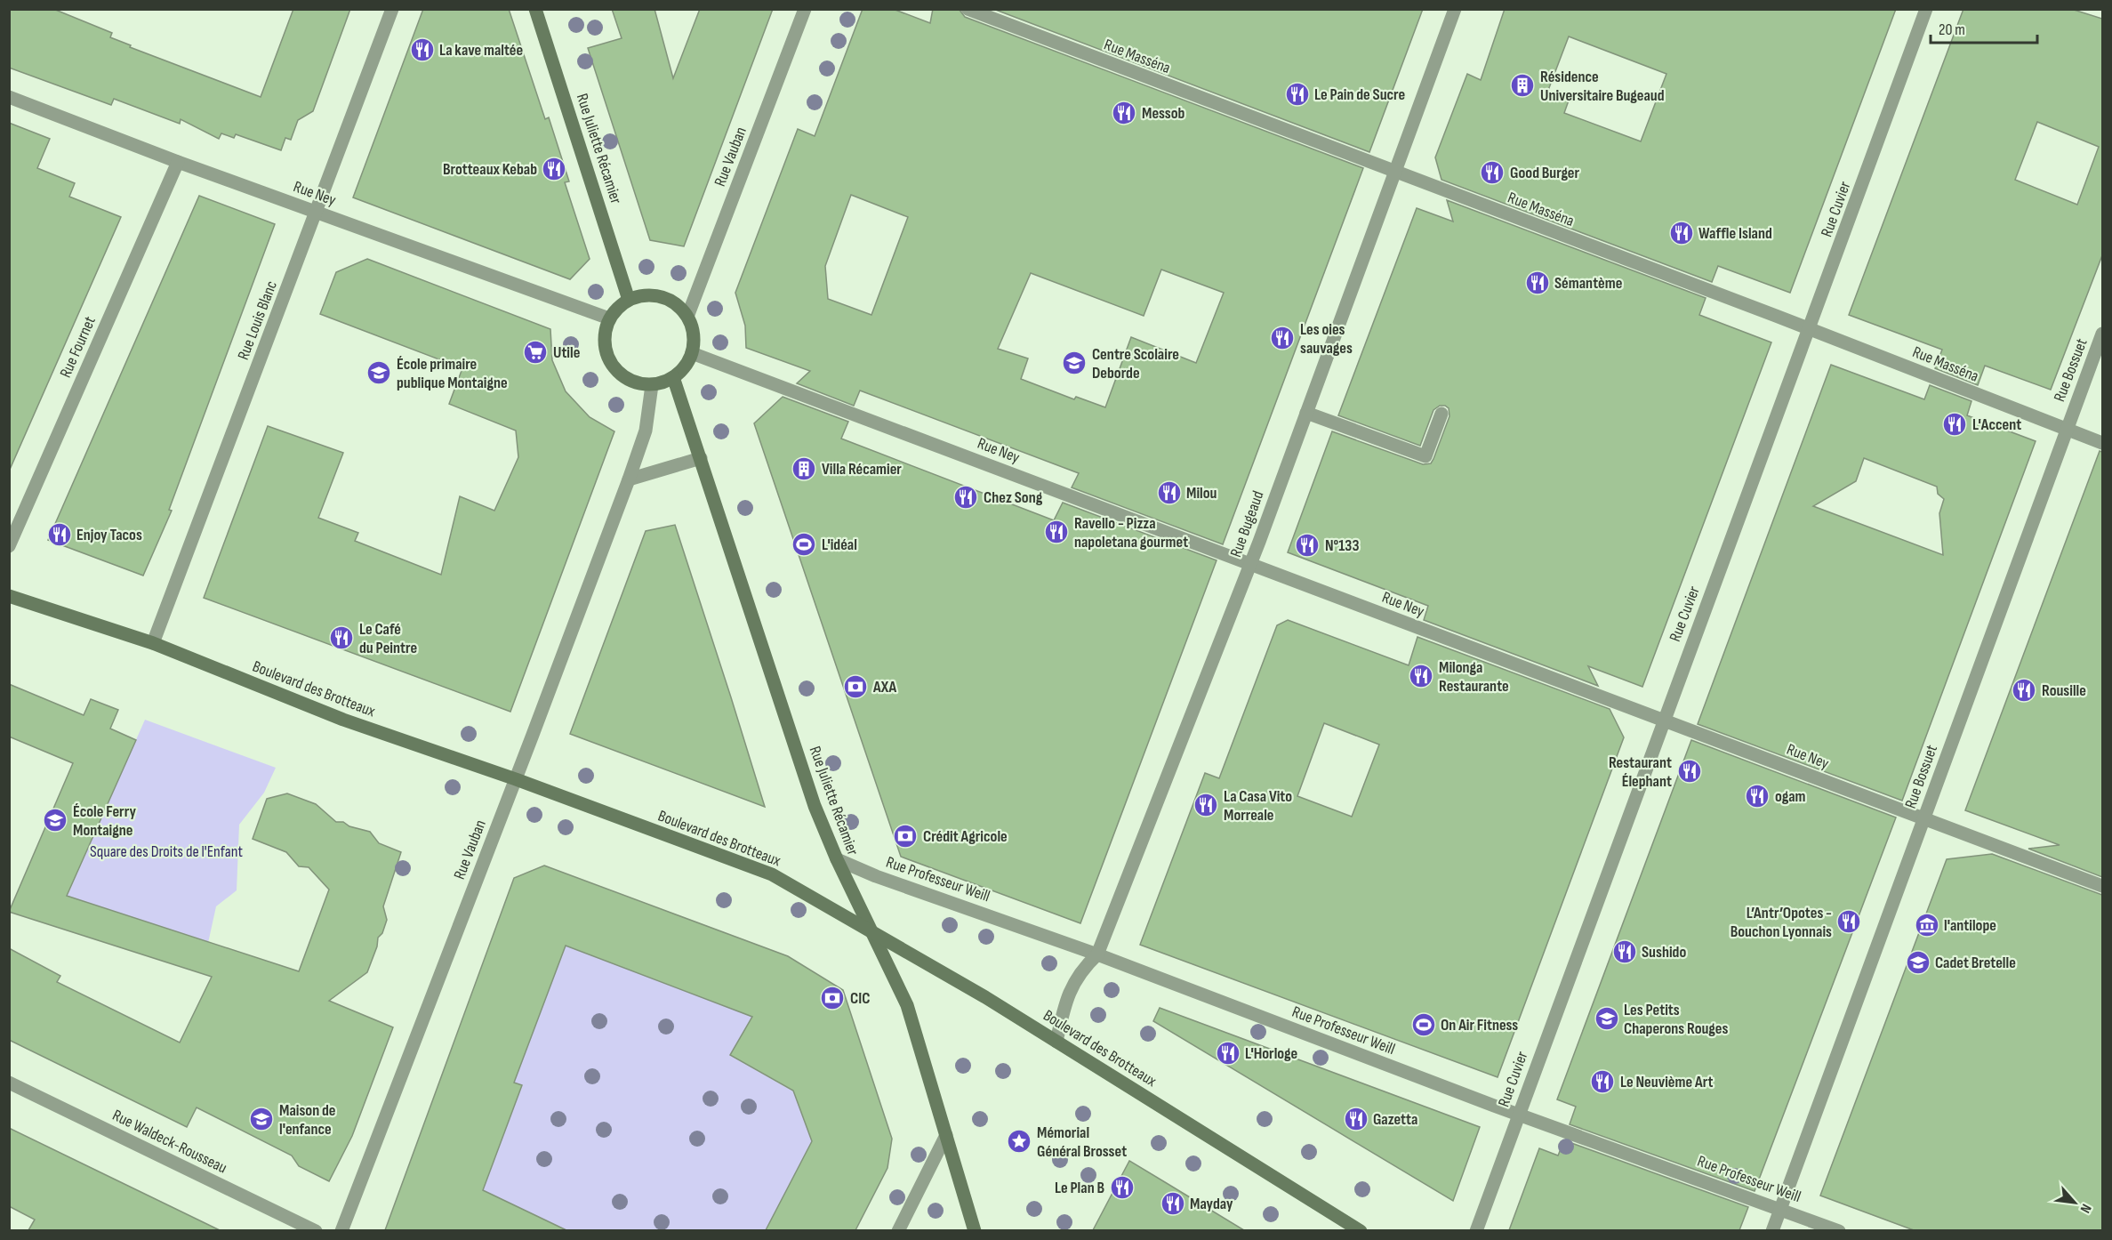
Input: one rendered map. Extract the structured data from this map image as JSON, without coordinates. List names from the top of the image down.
{
  "streets": {
    "main road": ["Rue Juliette Récamier", "Boulevard des Brotteaux"],
    "street": [
      "Rue Masséna",
      "Rue Vauban",
      "Rue Ney",
      "Rue Cuvier",
      "Rue Louis Blanc",
      "Rue Fournet",
      "Rue Bossuet",
      "Rue Bugeaud",
      "Rue Professeur Weill",
      "Rue Waldeck-Rousseau"
    ]
  },
  "crossings": [
    ["Rue Masséna", "Rue Cuvier"],
    ["Rue Masséna", "Rue Bossuet"],
    ["Rue Masséna", "Rue Bugeaud"],
    ["Rue Juliette Récamier", "Rue Vauban"],
    ["Rue Juliette Récamier", "Rue Ney"],
    ["Rue Juliette Récamier", "Boulevard des Brotteaux"],
    ["Rue Juliette Récamier", "Rue Professeur Weill"],
    ["Rue Vauban", "Rue Ney"],
    ["Rue Vauban", "Boulevard des Brotteaux"],
    ["Rue Ney", "Rue Cuvier"],
    ["Rue Ney", "Rue Louis Blanc"],
    ["Rue Ney", "Rue Fournet"],
    ["Rue Ney", "Rue Bossuet"],
    ["Rue Ney", "Rue Bugeaud"],
    ["Rue Cuvier", "Rue Professeur Weill"],
    ["Rue Louis Blanc", "Boulevard des Brotteaux"],
    ["Rue Bossuet", "Rue Professeur Weill"],
    ["Rue Bugeaud", "Boulevard des Brotteaux"],
    ["Rue Bugeaud", "Rue Professeur Weill"]
  ],
  "parks": ["Square des Droits de l'Enfant"],
  "places": {
    "restaurant": [
      "La kave maltée",
      "Le Pain de Sucre",
      "Messob",
      "Brotteaux Kebab",
      "Good Burger",
      "Waffle Island",
      "Sémantème",
      "Les oies sauvages",
      "L'Accent",
      "Milou",
      "Chez Song",
      "Ravello - Pizza napoletana gourmet",
      "Enjoy Tacos",
      "N°133",
      "Le Café du Peintre",
      "Milonga Restaurante",
      "Rousille",
      "Restaurant Élephant",
      "ogam",
      "La Casa Vito Morreale",
      "L’Antr’Opotes - Bouchon Lyonnais",
      "Sushido",
      "L'Horloge",
      "Le Neuvième Art",
      "Gazetta",
      "Le Plan B",
      "Mayday"
    ],
    "building": ["Résidence Universitaire Bugeaud", "Villa Récamier"],
    "supermarket": ["Utile"],
    "school or university": [
      "Centre Scolaire Deborde",
      "École primaire publique Montaigne",
      "École Ferry Montaigne",
      "Cadet Bretelle",
      "Les Petits Chaperons Rouges",
      "Maison de l'enfance"
    ],
    "sports": ["L'idéal", "On Air Fitness"],
    "bank": ["AXA", "Crédit Agricole", "CIC"],
    "museum": ["l'antilope"],
    "place": ["Mémorial Général Brosset"]
  },
  "scale_bar": "20 m",
  "north": "bottom right"
}
